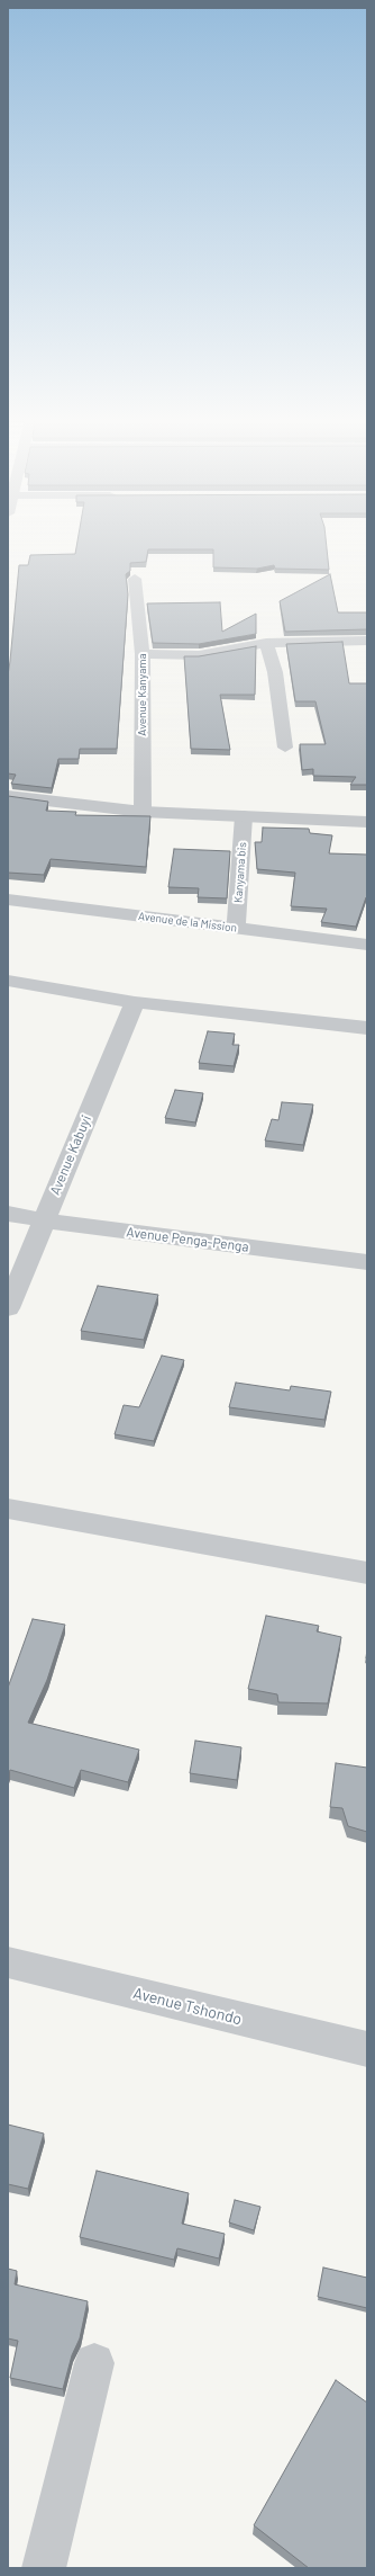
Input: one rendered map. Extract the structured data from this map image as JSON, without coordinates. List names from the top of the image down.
{
  "streets": {
    "street": [
      "Avenue Kanyama",
      "Kanyama bis",
      "Avenue de la Mission",
      "Avenue Kabuyi",
      "Avenue Penga-Penga",
      "Avenue Tshondo"
    ]
  },
  "crossings": [
    ["Kanyama bis", "Avenue de la Mission"],
    ["Avenue Kabuyi", "Avenue Penga-Penga"]
  ]
}
